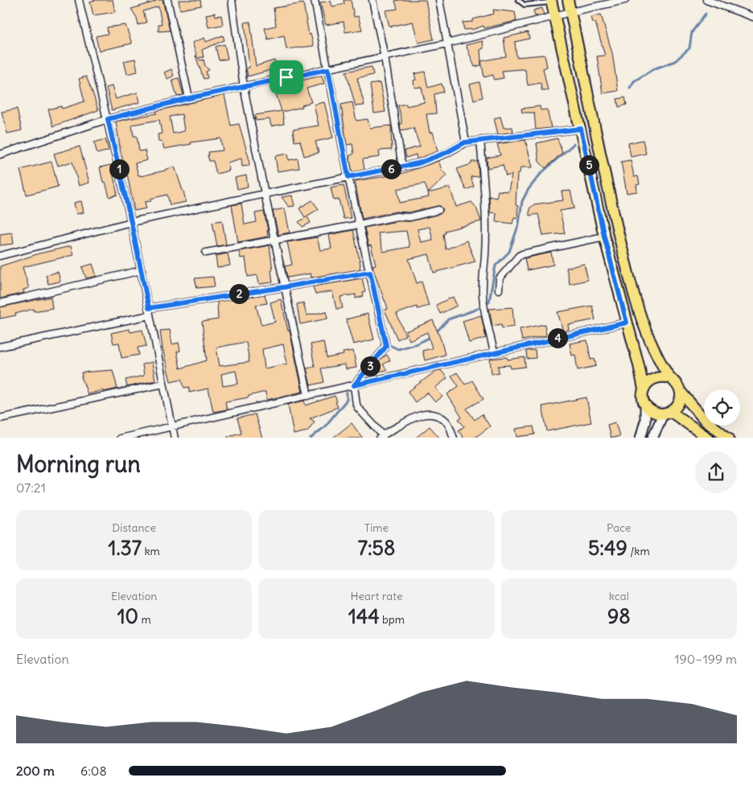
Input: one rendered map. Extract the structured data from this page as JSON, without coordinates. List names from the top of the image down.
{
  "page": {
    "pins": [
      "5",
      "1",
      "6",
      "2",
      "4",
      "3"
    ],
    "heading": ["Morning run", "07:21"],
    "stats": [
      ["Distance", "1.37 km"],
      ["Time", "7:58"],
      ["Pace", "5:49 /km"],
      ["Elevation", "10 m"],
      ["Heart rate", "144 bpm"],
      ["kcal", "98"]
    ],
    "chart": ["Elevation", "190–199 m"],
    "list": [
      {
        "name": "200 m",
        "note": "6:08"
      }
    ]
  }
}
